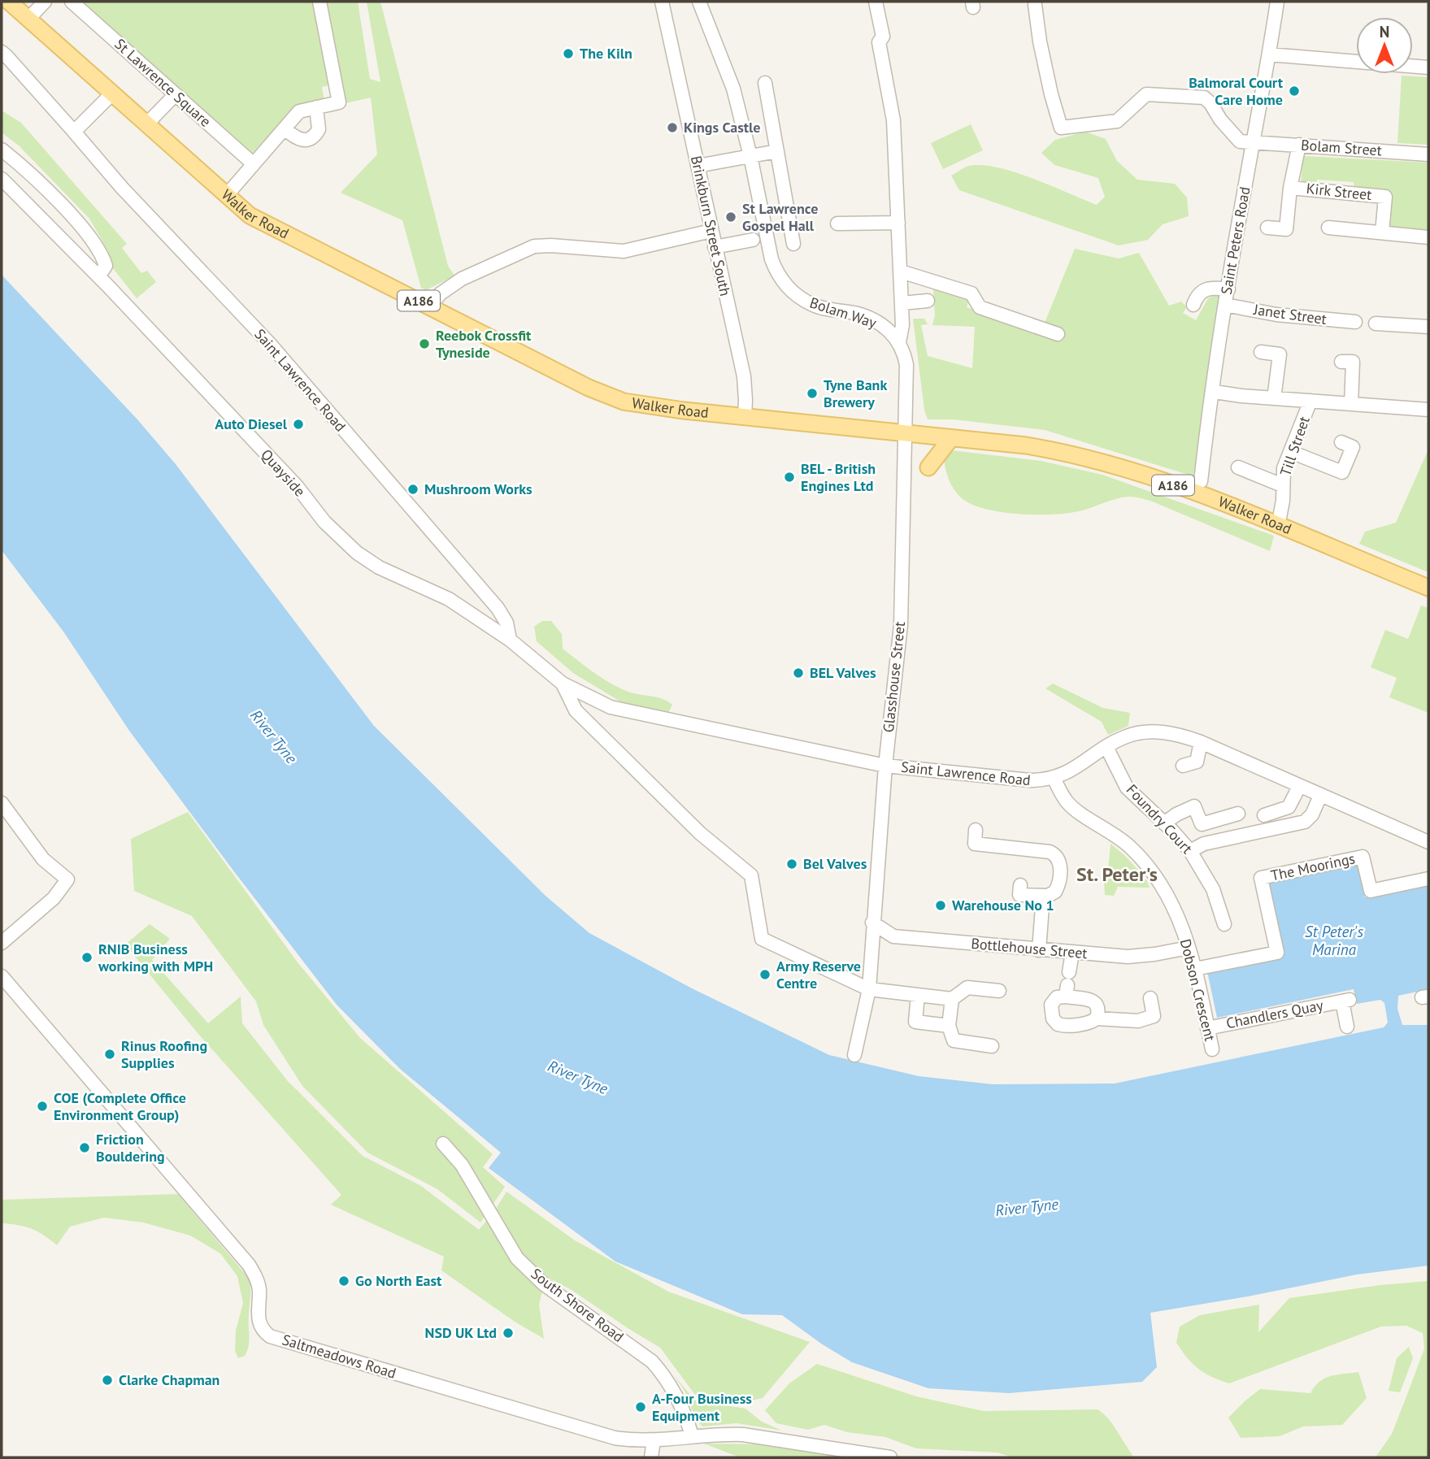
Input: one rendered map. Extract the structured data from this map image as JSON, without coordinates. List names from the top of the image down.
{
  "streets": {
    "main road": ["Walker Road", "A186"],
    "street": [
      "St Lawrence Square",
      "Bolam Street",
      "Kirk Street",
      "Brinkburn Street South",
      "Saint Peters Road",
      "Bolam Way",
      "Janet Street",
      "Saint Lawrence Road",
      "Till Street",
      "Quayside",
      "Glasshouse Street",
      "Foundry Court",
      "The Moorings",
      "Bottlehouse Street",
      "Dobson Crescent",
      "Chandlers Quay",
      "South Shore Road",
      "Saltmeadows Road"
    ]
  },
  "crossings": [
    ["Bolam Street", "Kirk Street"],
    ["Bolam Street", "Saint Peters Road"],
    ["Walker Road", "Brinkburn Street South"],
    ["Walker Road", "Till Street"],
    ["Walker Road", "Glasshouse Street"],
    ["Saint Peters Road", "Janet Street"],
    ["Saint Lawrence Road", "Quayside"],
    ["Saint Lawrence Road", "Glasshouse Street"],
    ["Saint Lawrence Road", "Foundry Court"],
    ["Saint Lawrence Road", "Dobson Crescent"],
    ["Glasshouse Street", "Bottlehouse Street"],
    ["The Moorings", "Dobson Crescent"],
    ["Bottlehouse Street", "Dobson Crescent"],
    ["Dobson Crescent", "Chandlers Quay"],
    ["South Shore Road", "Saltmeadows Road"]
  ],
  "districts": ["St. Peter's"],
  "water": ["River Tyne", "St Peter's Marina"],
  "places": [
    "The Kiln",
    "Balmoral Court Care Home",
    "Kings Castle",
    "St Lawrence Gospel Hall",
    "Reebok Crossfit Tyneside",
    "Tyne Bank Brewery",
    "Auto Diesel",
    "BEL - British Engines Ltd",
    "Mushroom Works",
    "BEL Valves",
    "Bel Valves",
    "Warehouse No 1",
    "RNIB Business working with MPH",
    "Army Reserve Centre",
    "Rinus Roofing Supplies",
    "COE (Complete Office Environment Group)",
    "Friction Bouldering",
    "Go North East",
    "NSD UK Ltd",
    "Clarke Chapman",
    "A-Four Business Equipment"
  ],
  "north": "top"
}
